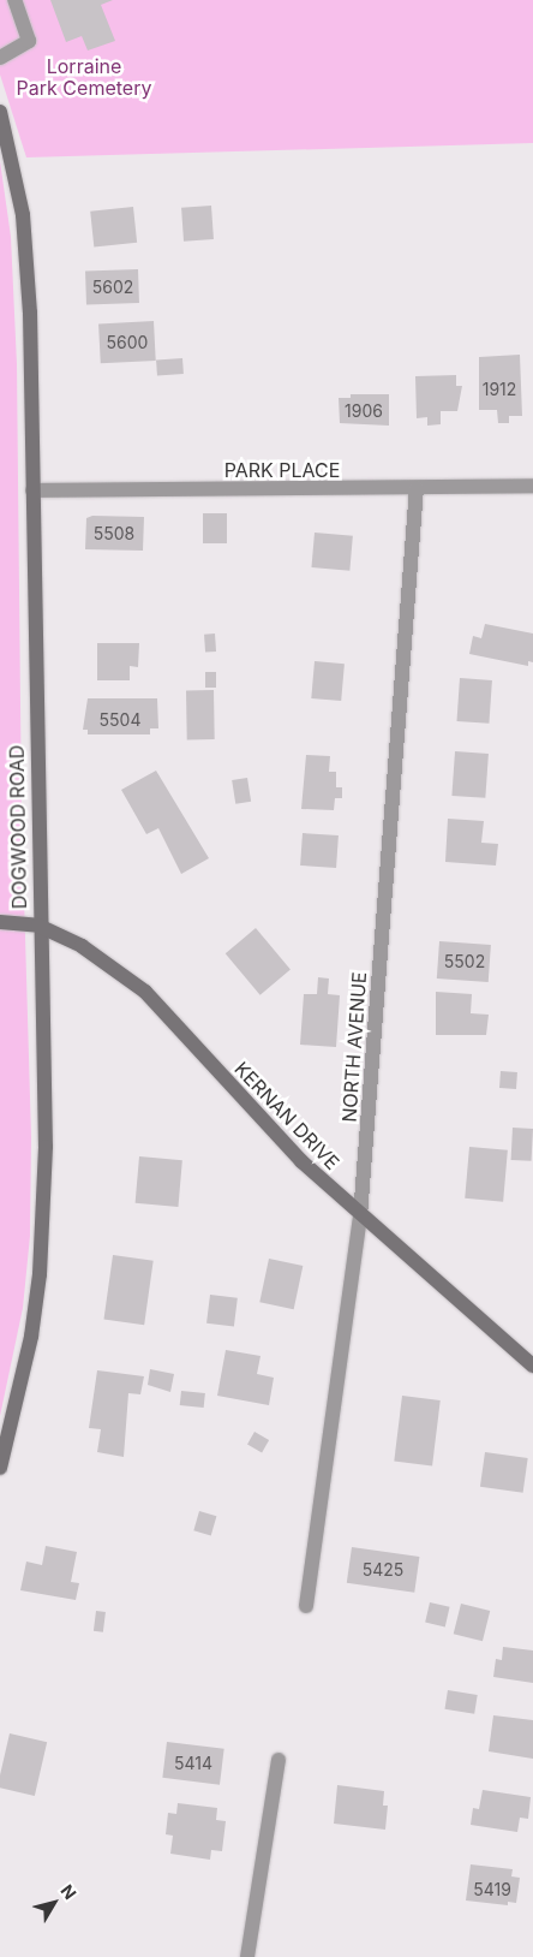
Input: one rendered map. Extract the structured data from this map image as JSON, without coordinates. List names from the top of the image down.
{
  "streets": {
    "street": [
      "PARK PLACE",
      "DOGWOOD ROAD",
      "NORTH AVENUE",
      "KERNAN DRIVE"
    ]
  },
  "crossings": [
    ["PARK PLACE", "DOGWOOD ROAD"],
    ["PARK PLACE", "NORTH AVENUE"],
    ["DOGWOOD ROAD", "KERNAN DRIVE"],
    ["NORTH AVENUE", "KERNAN DRIVE"]
  ],
  "parks": ["Lorraine Park Cemetery"],
  "house_numbers": [
    "5602",
    "5600",
    "1912",
    "1906",
    "5508",
    "5504",
    "5502",
    "5425",
    "5414",
    "5419"
  ],
  "north": "top right"
}
